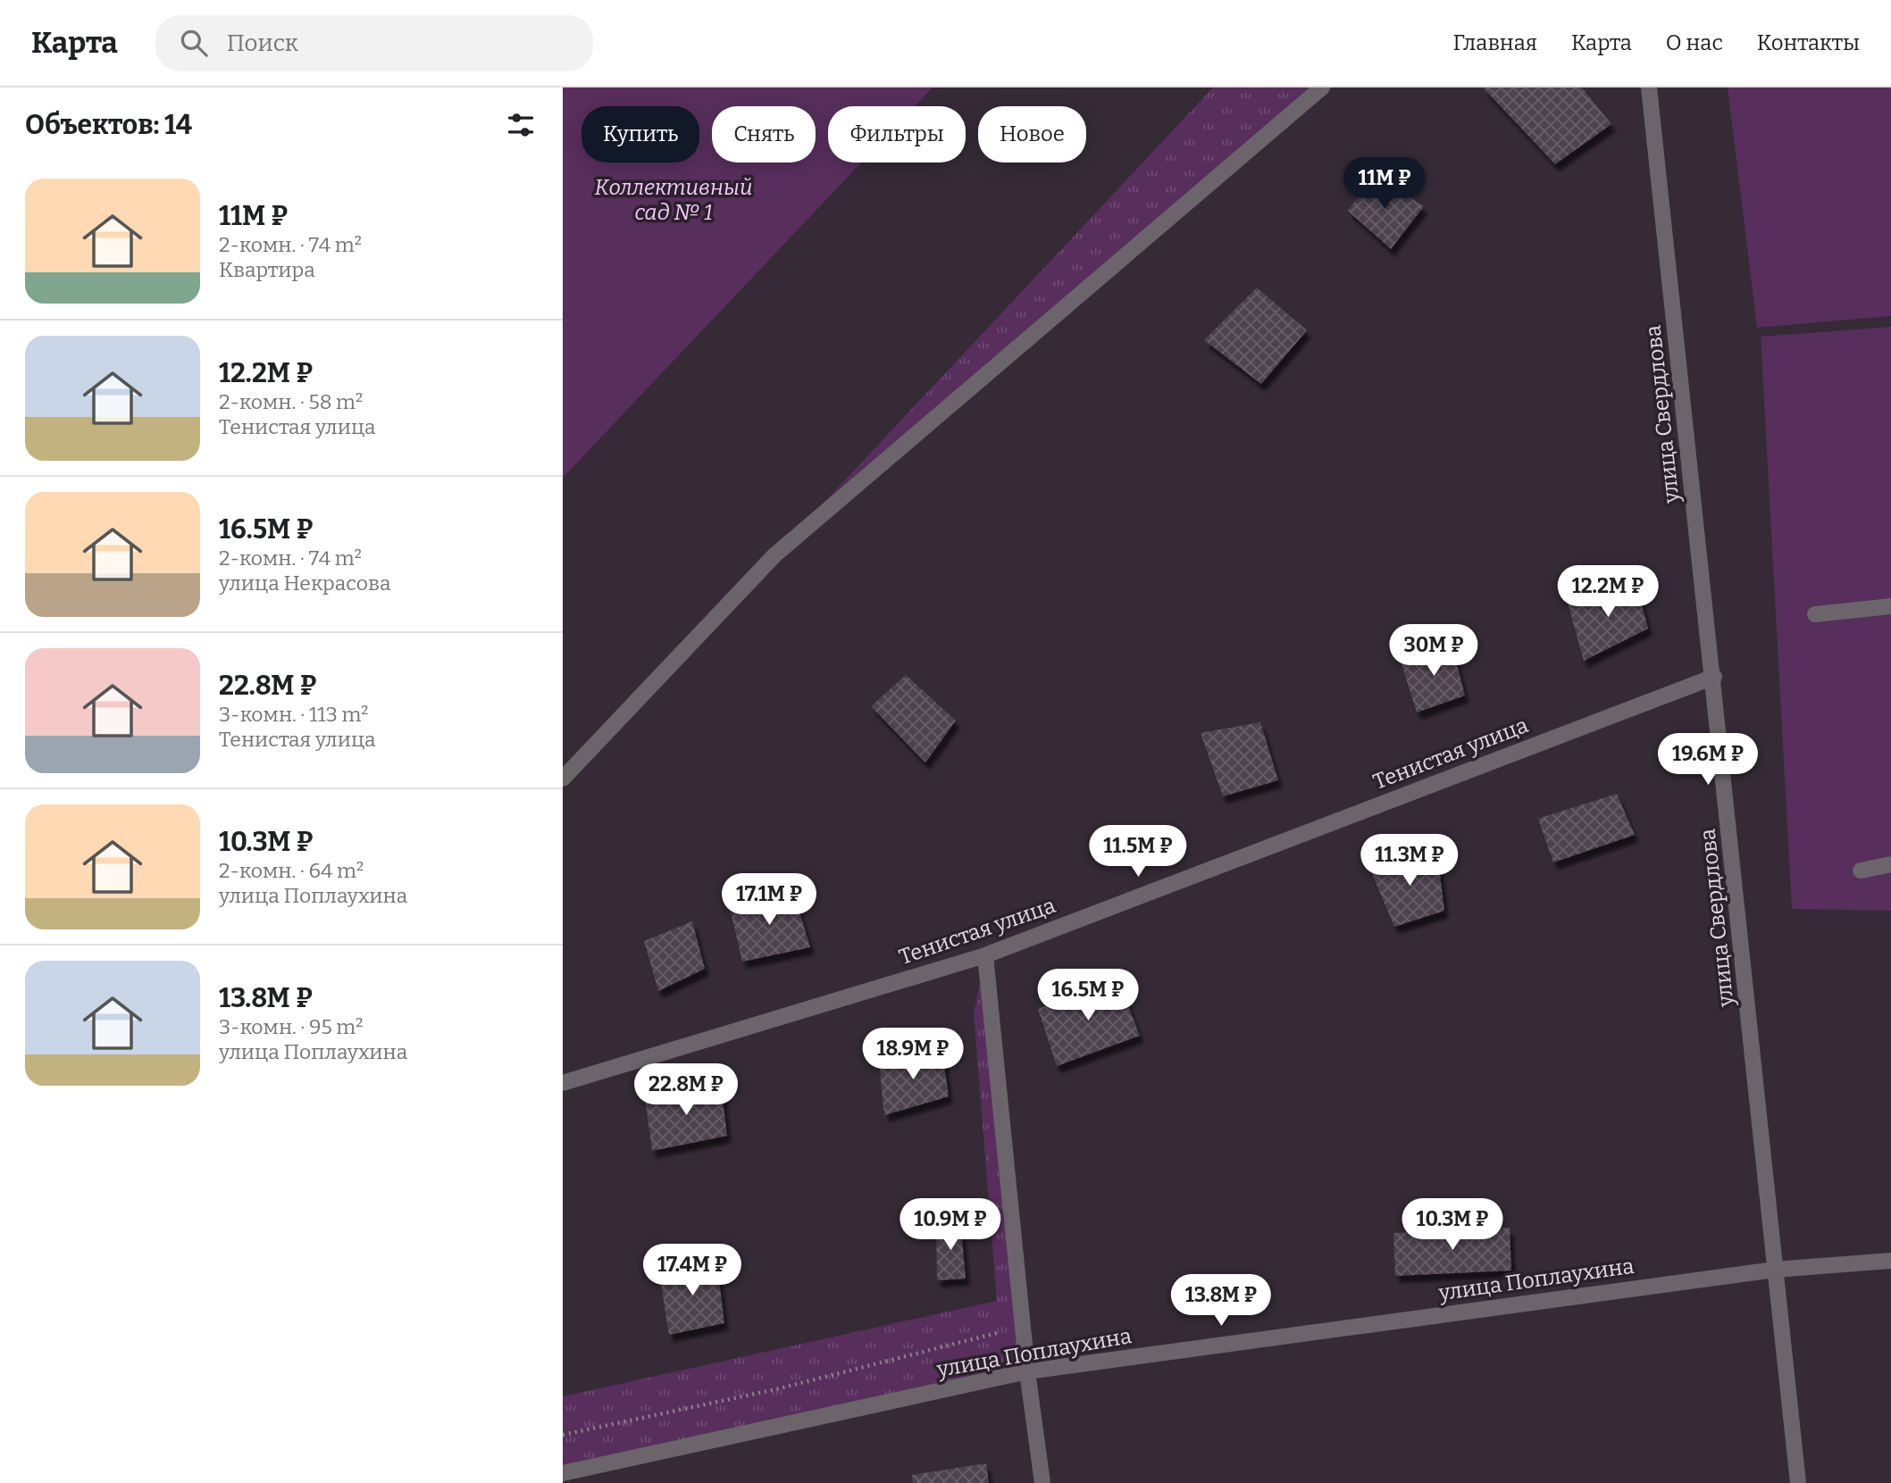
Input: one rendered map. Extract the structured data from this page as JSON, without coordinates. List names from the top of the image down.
{
  "streets": {
    "street": ["улица Свердлова", "Тенистая улица", "улица Поплаухина"]
  },
  "crossings": [
    ["улица Свердлова", "Тенистая улица"],
    ["улица Свердлова", "улица Поплаухина"]
  ],
  "parks": ["Коллективный сад № 1"],
  "page": {
    "header": "Карта",
    "search": "Поиск",
    "nav": [
      "Главная",
      "Карта",
      "О нас",
      "Контакты"
    ],
    "heading": "Объектов: 14",
    "chip": [
      "Купить",
      "Снять",
      "Фильтры",
      "Новое"
    ],
    "price": [
      "11M ₽",
      "12.2M ₽",
      "30M ₽",
      "19.6M ₽",
      "11.5M ₽",
      "11.3M ₽",
      "17.1M ₽",
      "16.5M ₽",
      "18.9M ₽",
      "22.8M ₽",
      "10.9M ₽",
      "10.3M ₽",
      "17.4M ₽",
      "13.8M ₽"
    ],
    "list": [
      {
        "name": "11M ₽",
        "note": "2-комн. · 74 m² · Квартира"
      },
      {
        "name": "12.2M ₽",
        "note": "2-комн. · 58 m² · Тенистая улица"
      },
      {
        "name": "16.5M ₽",
        "note": "2-комн. · 74 m² · улица Некрасова"
      },
      {
        "name": "22.8M ₽",
        "note": "3-комн. · 113 m² · Тенистая улица"
      },
      {
        "name": "10.3M ₽",
        "note": "2-комн. · 64 m² · улица Поплаухина"
      },
      {
        "name": "13.8M ₽",
        "note": "3-комн. · 95 m² · улица Поплаухина"
      }
    ]
  }
}
